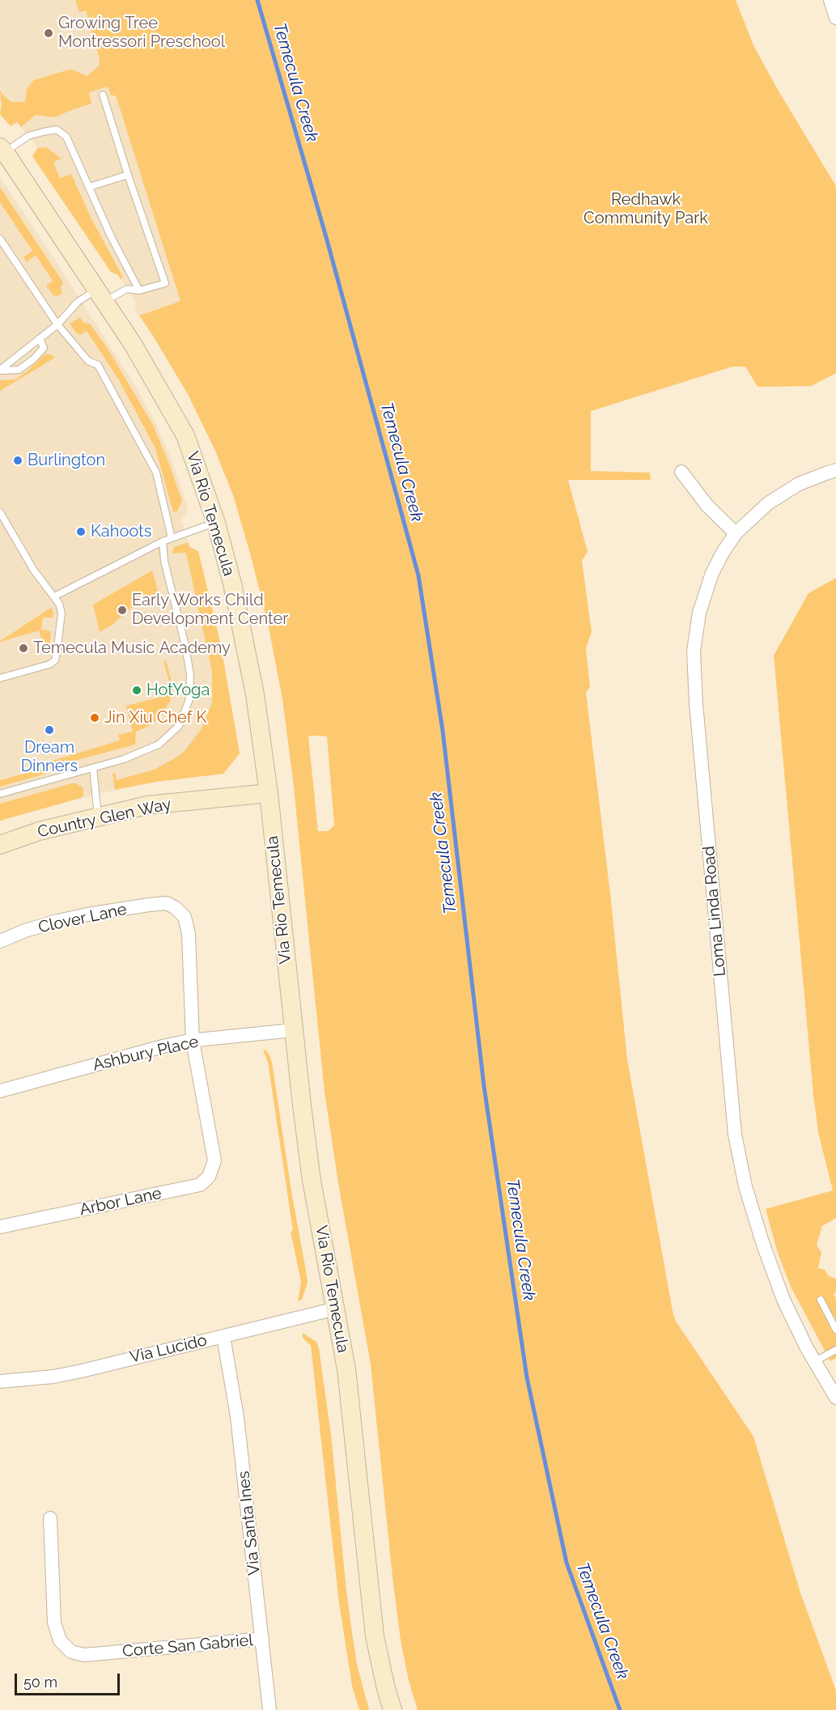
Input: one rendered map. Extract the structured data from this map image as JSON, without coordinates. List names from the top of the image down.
{
  "streets": {
    "street": [
      "Via Rio Temecula",
      "Country Glen Way",
      "Loma Linda Road",
      "Clover Lane",
      "Ashbury Place",
      "Arbor Lane",
      "Via Lucido",
      "Via Santa Ines",
      "Corte San Gabriel"
    ]
  },
  "crossings": [
    ["Via Rio Temecula", "Country Glen Way"],
    ["Via Rio Temecula", "Ashbury Place"],
    ["Via Rio Temecula", "Via Lucido"],
    ["Clover Lane", "Arbor Lane"],
    ["Ashbury Place", "Arbor Lane"],
    ["Via Lucido", "Via Santa Ines"],
    ["Via Santa Ines", "Corte San Gabriel"]
  ],
  "water": ["Temecula Creek"],
  "parks": ["Redhawk Community Park"],
  "places": [
    "Growing Tree Montressori Preschool",
    "Burlington",
    "Kahoots",
    "Early Works Child Development Center",
    "Temecula Music Academy",
    "HotYoga",
    "Jin Xiu Chef K",
    "Dream Dinners"
  ],
  "scale_bar": "50 m"
}
